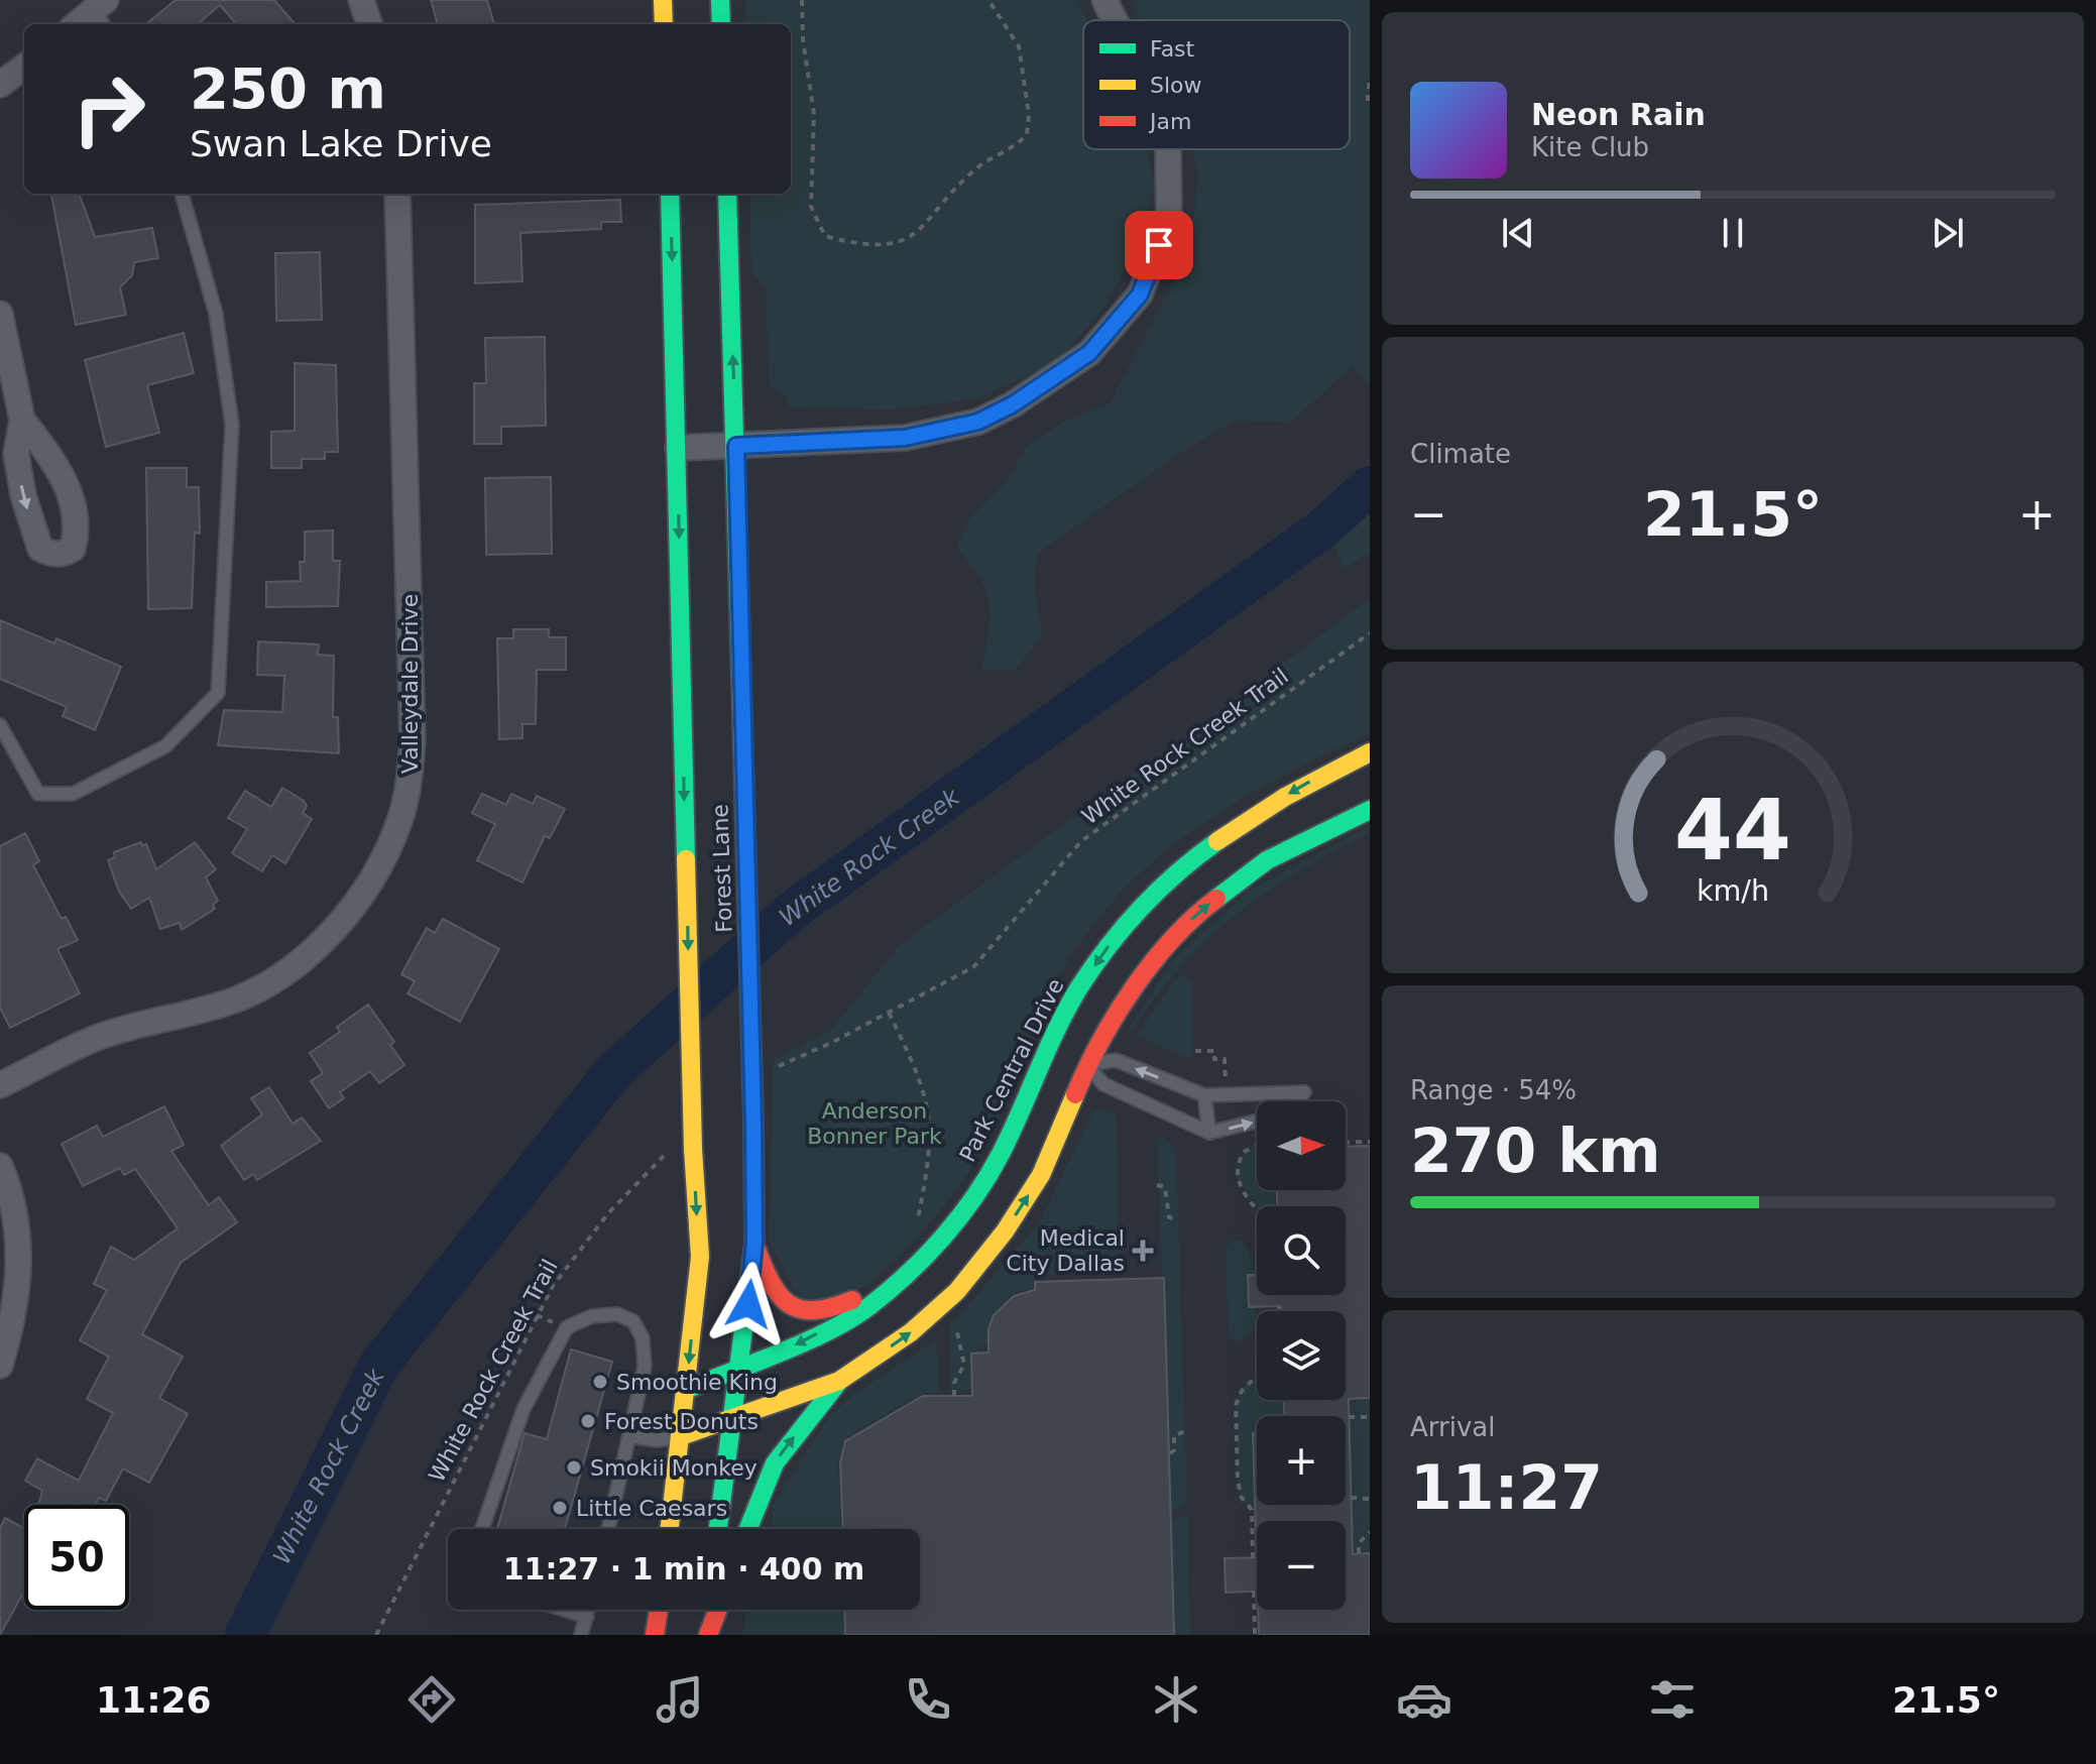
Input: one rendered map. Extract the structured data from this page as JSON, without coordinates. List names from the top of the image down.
{
  "streets": {
    "main road": ["Forest Lane", "Park Central Drive"],
    "street": ["Valleydale Drive"],
    "path": ["White Rock Creek Trail"]
  },
  "crossings": [
    ["Forest Lane", "Park Central Drive"]
  ],
  "water": ["White Rock Creek"],
  "parks": ["Anderson Bonner Park"],
  "places": {
    "health": ["Medical City Dallas"],
    "other": [
      "Smoothie King",
      "Forest Donuts",
      "Smokii Monkey",
      "Little Caesars"
    ]
  },
  "legend": ["Fast", "Slow", "Jam"],
  "north": "right",
  "page": {
    "turn": ["250 m", "Swan Lake Drive"],
    "song": ["Neon Rain", "Kite Club"],
    "tile": [
      "Climate",
      ["Range · 54%", "270 km"],
      ["Arrival", "11:27"]
    ],
    "heat": ["−", "21.5°", "+"],
    "map_buttons": ["+", "−"],
    "limit": "50",
    "trip": "11:27 · 1 min · 400 m",
    "tabs": ["11:26", "21.5°"],
    "gauge": ["44", "km/h"]
  }
}
